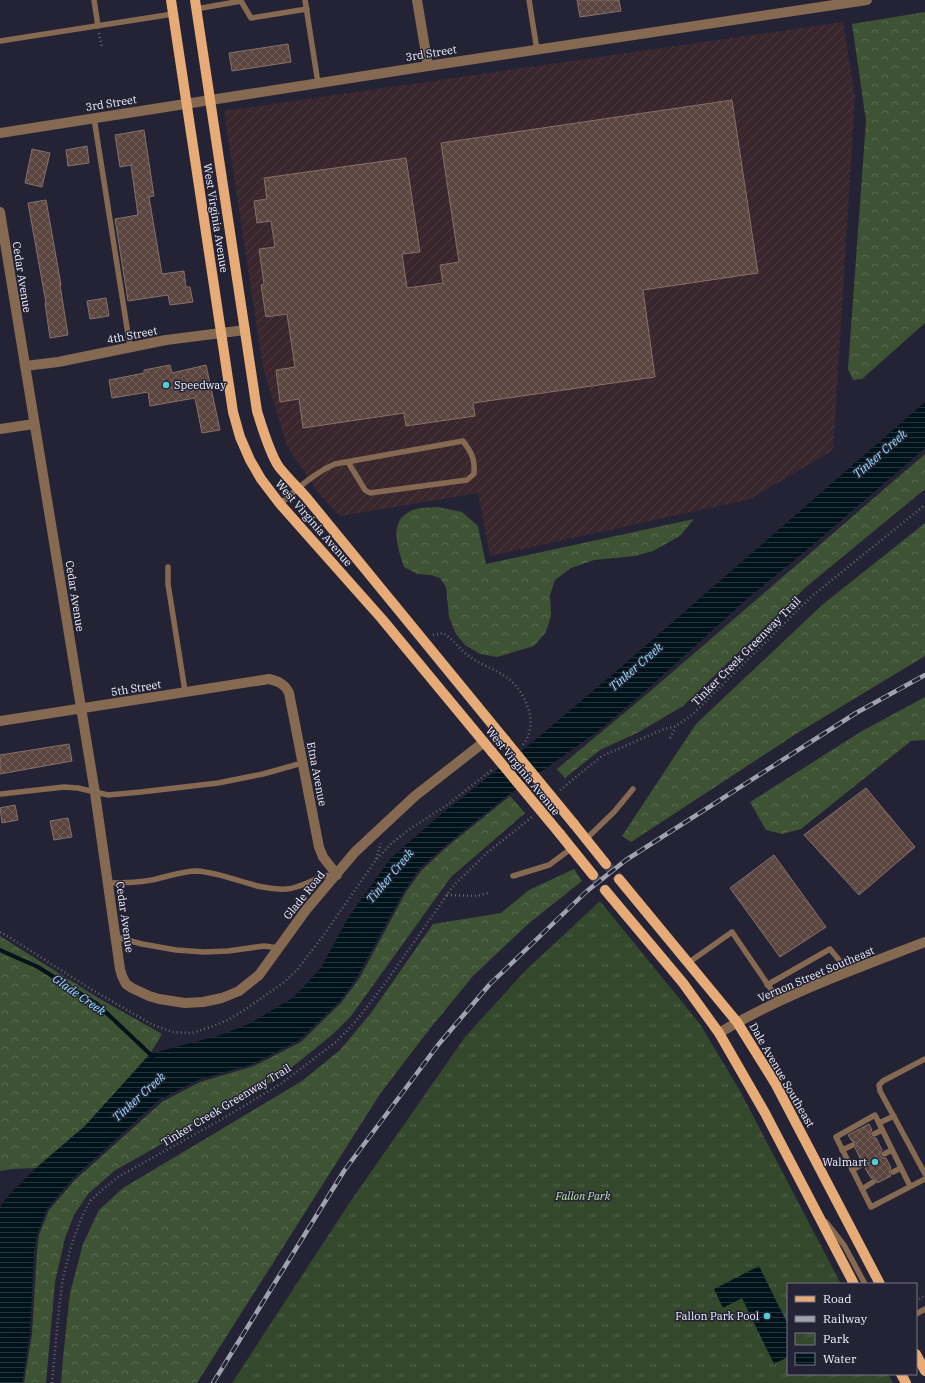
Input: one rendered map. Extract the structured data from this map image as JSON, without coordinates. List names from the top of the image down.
{
  "streets": {
    "main road": ["West Virginia Avenue", "Dale Avenue Southeast"],
    "street": [
      "3rd Street",
      "Cedar Avenue",
      "4th Street",
      "5th Street",
      "Etna Avenue",
      "Glade Road",
      "Vernon Street Southeast"
    ],
    "path": ["Tinker Creek Greenway Trail"]
  },
  "crossings": [
    ["3rd Street", "West Virginia Avenue"],
    ["West Virginia Avenue", "4th Street"],
    ["West Virginia Avenue", "Glade Road"],
    ["Cedar Avenue", "4th Street"],
    ["Cedar Avenue", "5th Street"],
    ["Cedar Avenue", "Glade Road"],
    ["5th Street", "Etna Avenue"],
    ["Etna Avenue", "Glade Road"],
    ["Vernon Street Southeast", "Dale Avenue Southeast"]
  ],
  "water": ["Tinker Creek", "Glade Creek"],
  "parks": ["Fallon Park"],
  "places": ["Speedway", "Walmart", "Fallon Park Pool"],
  "legend": [
    "Road",
    "Railway",
    "Park",
    "Water"
  ]
}
